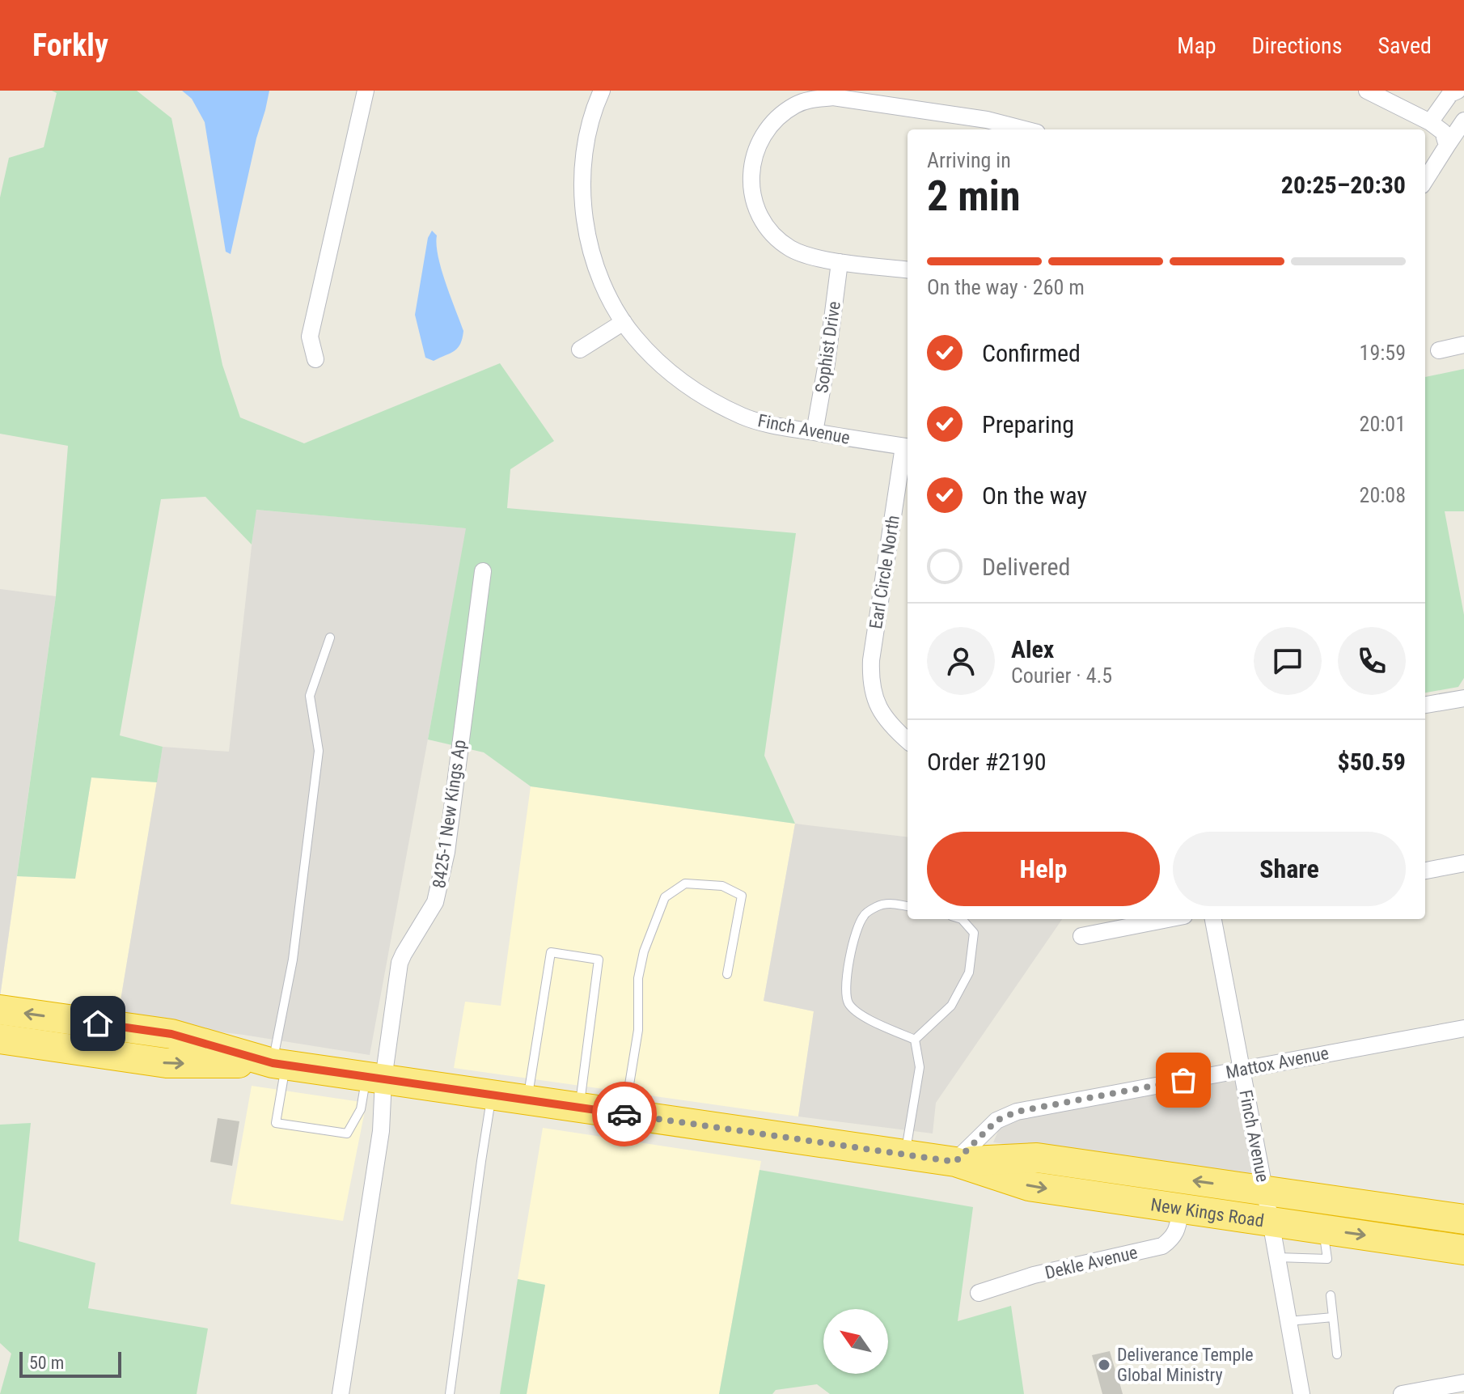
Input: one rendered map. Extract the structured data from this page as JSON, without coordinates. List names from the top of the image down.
{
  "streets": {
    "highway": ["New Kings Road"],
    "street": [
      "Sophist Drive",
      "Finch Avenue",
      "Earl Circle North",
      "8425-1 New Kings Ap",
      "Mattox Avenue",
      "Dekle Avenue"
    ]
  },
  "crossings": [
    ["Sophist Drive", "Finch Avenue"],
    ["Finch Avenue", "Earl Circle North"],
    ["Finch Avenue", "Mattox Avenue"],
    ["Finch Avenue", "New Kings Road"],
    ["8425-1 New Kings Ap", "New Kings Road"],
    ["Mattox Avenue", "New Kings Road"],
    ["New Kings Road", "Dekle Avenue"]
  ],
  "places": ["Deliverance Temple Global Ministry"],
  "scale_bar": "50 m",
  "north": "top left",
  "page": {
    "header": "Forkly",
    "nav": ["Map", "Directions", "Saved"],
    "heading": ["2 min", "Arriving in", "20:25–20:30"],
    "panel": [
      "Alex",
      "Courier · 4.5",
      "Order #2190",
      "$50.59"
    ],
    "bar": "On the way · 260 m",
    "list": [
      ["Confirmed", "19:59"],
      ["Preparing", "20:01"],
      ["On the way", "20:08"],
      "Delivered"
    ],
    "buttons": ["Help", "Share"],
    "scale": "50 m"
  }
}
